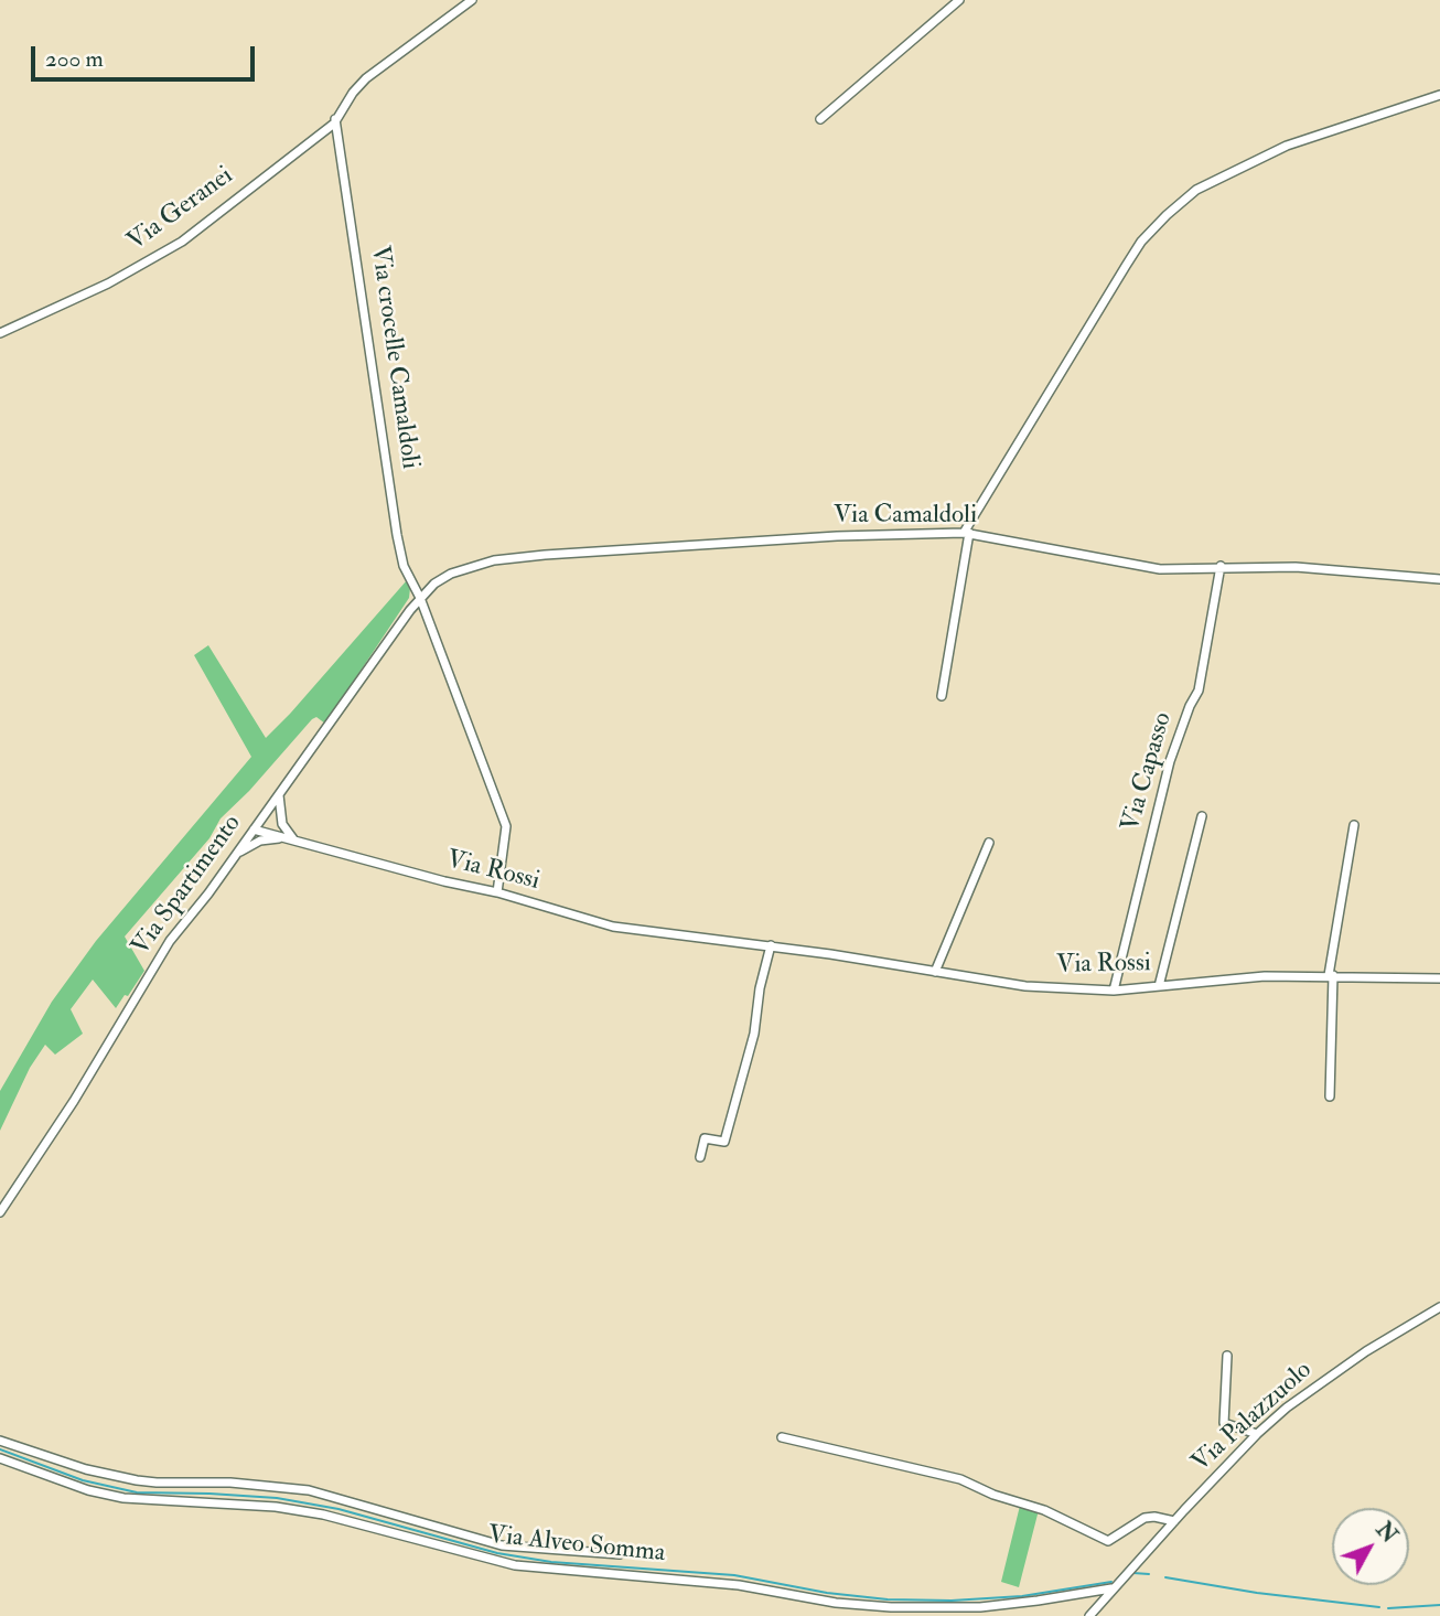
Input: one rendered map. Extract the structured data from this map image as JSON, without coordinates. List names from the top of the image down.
{
  "streets": {
    "street": [
      "Via Geranei",
      "Via crocelle Camaldoli",
      "Via Camaldoli",
      "Via Capasso",
      "Via Rossi",
      "Via Spartimento",
      "Via Palazzuolo",
      "Via Alveo Somma"
    ]
  },
  "crossings": [
    ["Via Geranei", "Via crocelle Camaldoli"],
    ["Via crocelle Camaldoli", "Via Camaldoli"],
    ["Via crocelle Camaldoli", "Via Rossi"],
    ["Via crocelle Camaldoli", "Via Spartimento"],
    ["Via Camaldoli", "Via Capasso"],
    ["Via Camaldoli", "Via Spartimento"],
    ["Via Capasso", "Via Rossi"],
    ["Via Rossi", "Via Spartimento"],
    ["Via Palazzuolo", "Via Alveo Somma"]
  ],
  "scale_bar": "200 m",
  "north": "top right"
}
